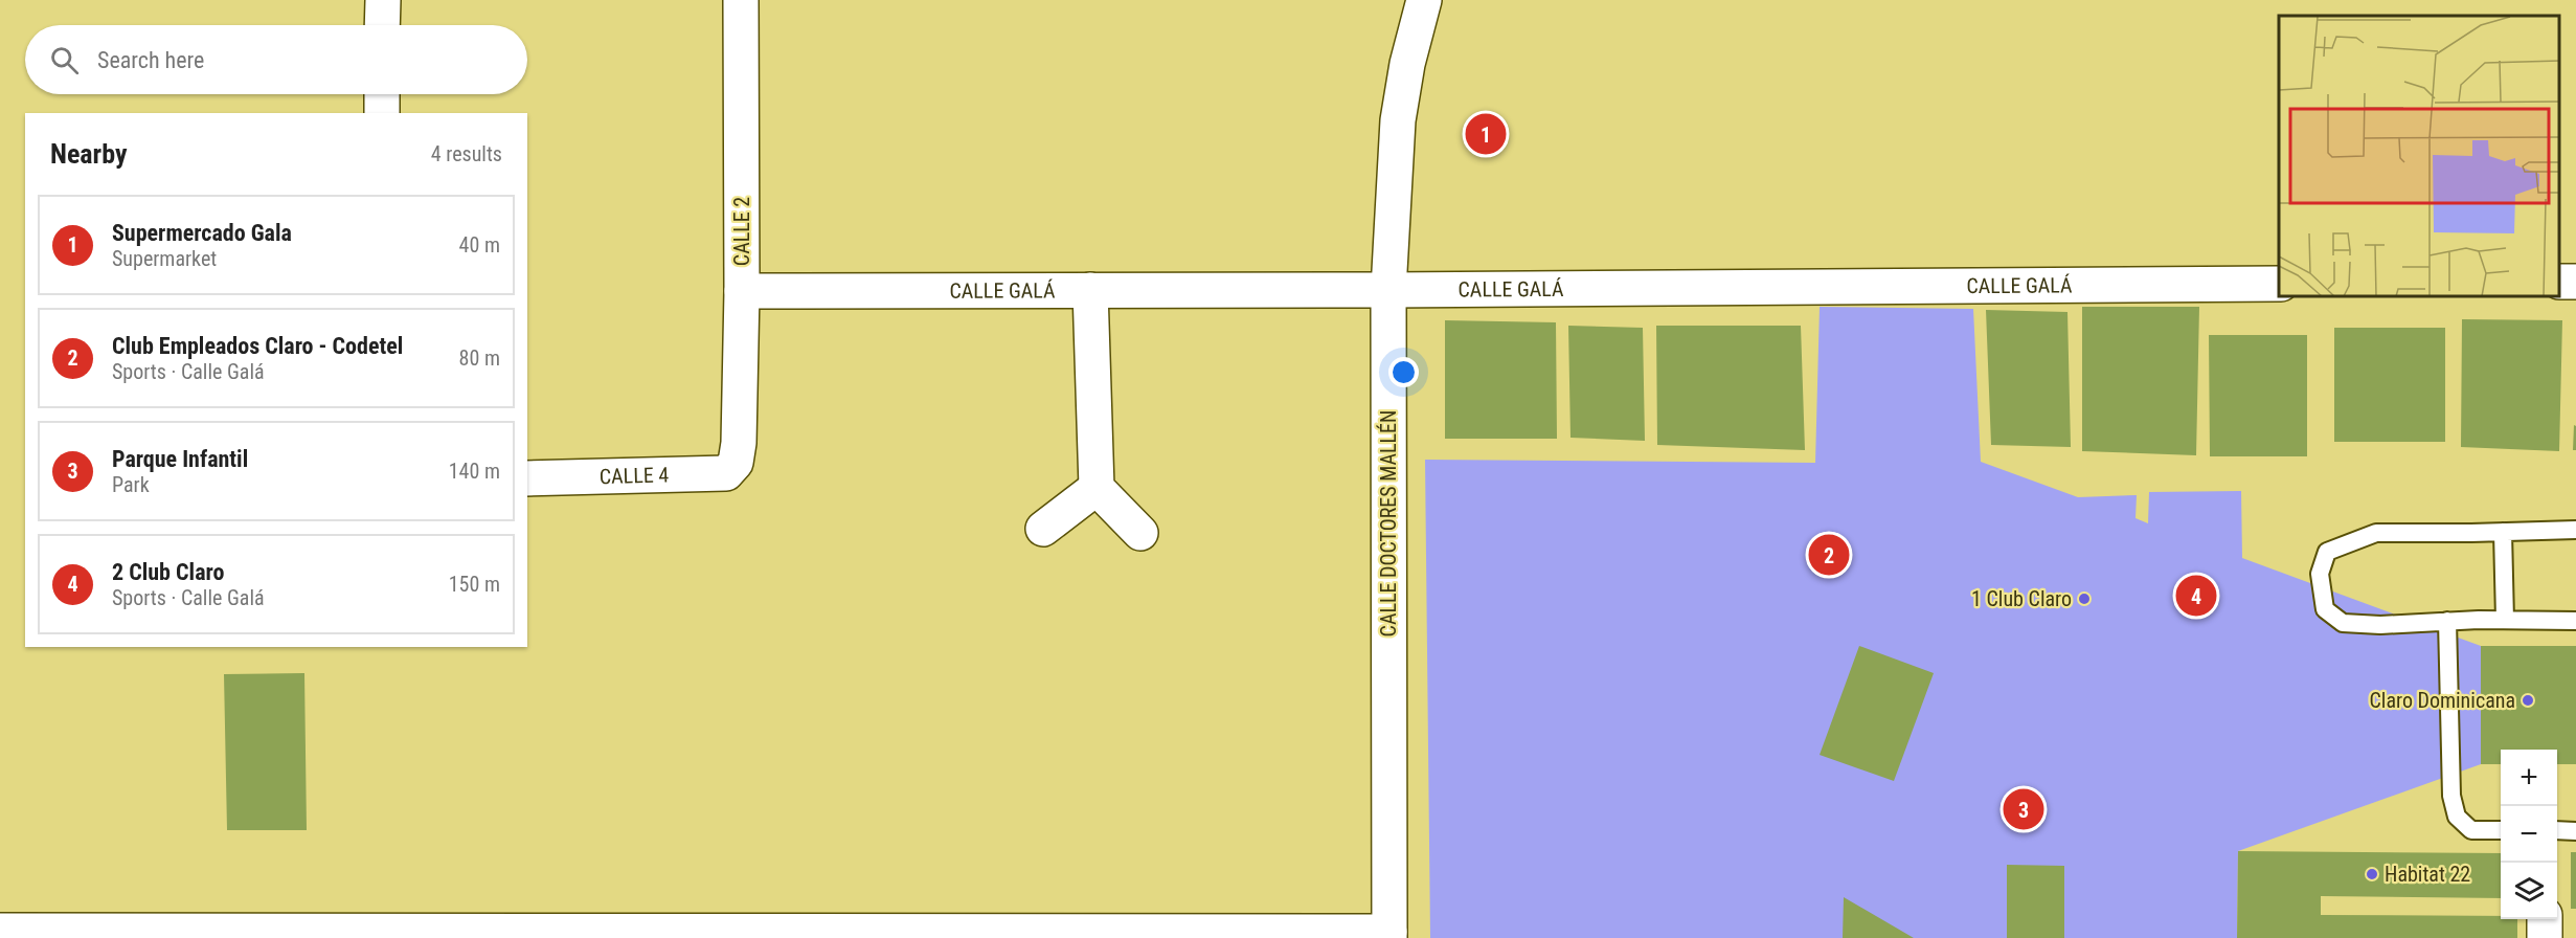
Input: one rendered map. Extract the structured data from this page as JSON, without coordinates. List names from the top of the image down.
{
  "streets": {
    "street": [
      "CALLE 2",
      "CALLE GALÁ",
      "CALLE 4",
      "CALLE DOCTORES MALLÉN"
    ]
  },
  "crossings": [
    ["CALLE 2", "CALLE GALÁ"],
    ["CALLE 2", "CALLE 4"],
    ["CALLE GALÁ", "CALLE DOCTORES MALLÉN"]
  ],
  "places": ["1 Club Claro", "Claro Dominicana", "Habitat 22"],
  "page": {
    "search": "Search here",
    "pins": [
      "1",
      "2",
      "4",
      "3"
    ],
    "heading": ["Nearby", "4 results"],
    "list": [
      {
        "mark": "1",
        "name": "Supermercado Gala",
        "note": "Supermarket",
        "value": "40 m"
      },
      {
        "mark": "2",
        "name": "Club Empleados Claro - Codetel",
        "note": "Sports · Calle Galá",
        "value": "80 m"
      },
      {
        "mark": "3",
        "name": "Parque Infantil",
        "note": "Park",
        "value": "140 m"
      },
      {
        "mark": "4",
        "name": "2 Club Claro",
        "note": "Sports · Calle Galá",
        "value": "150 m"
      }
    ],
    "map_buttons": ["+", "−"]
  }
}
